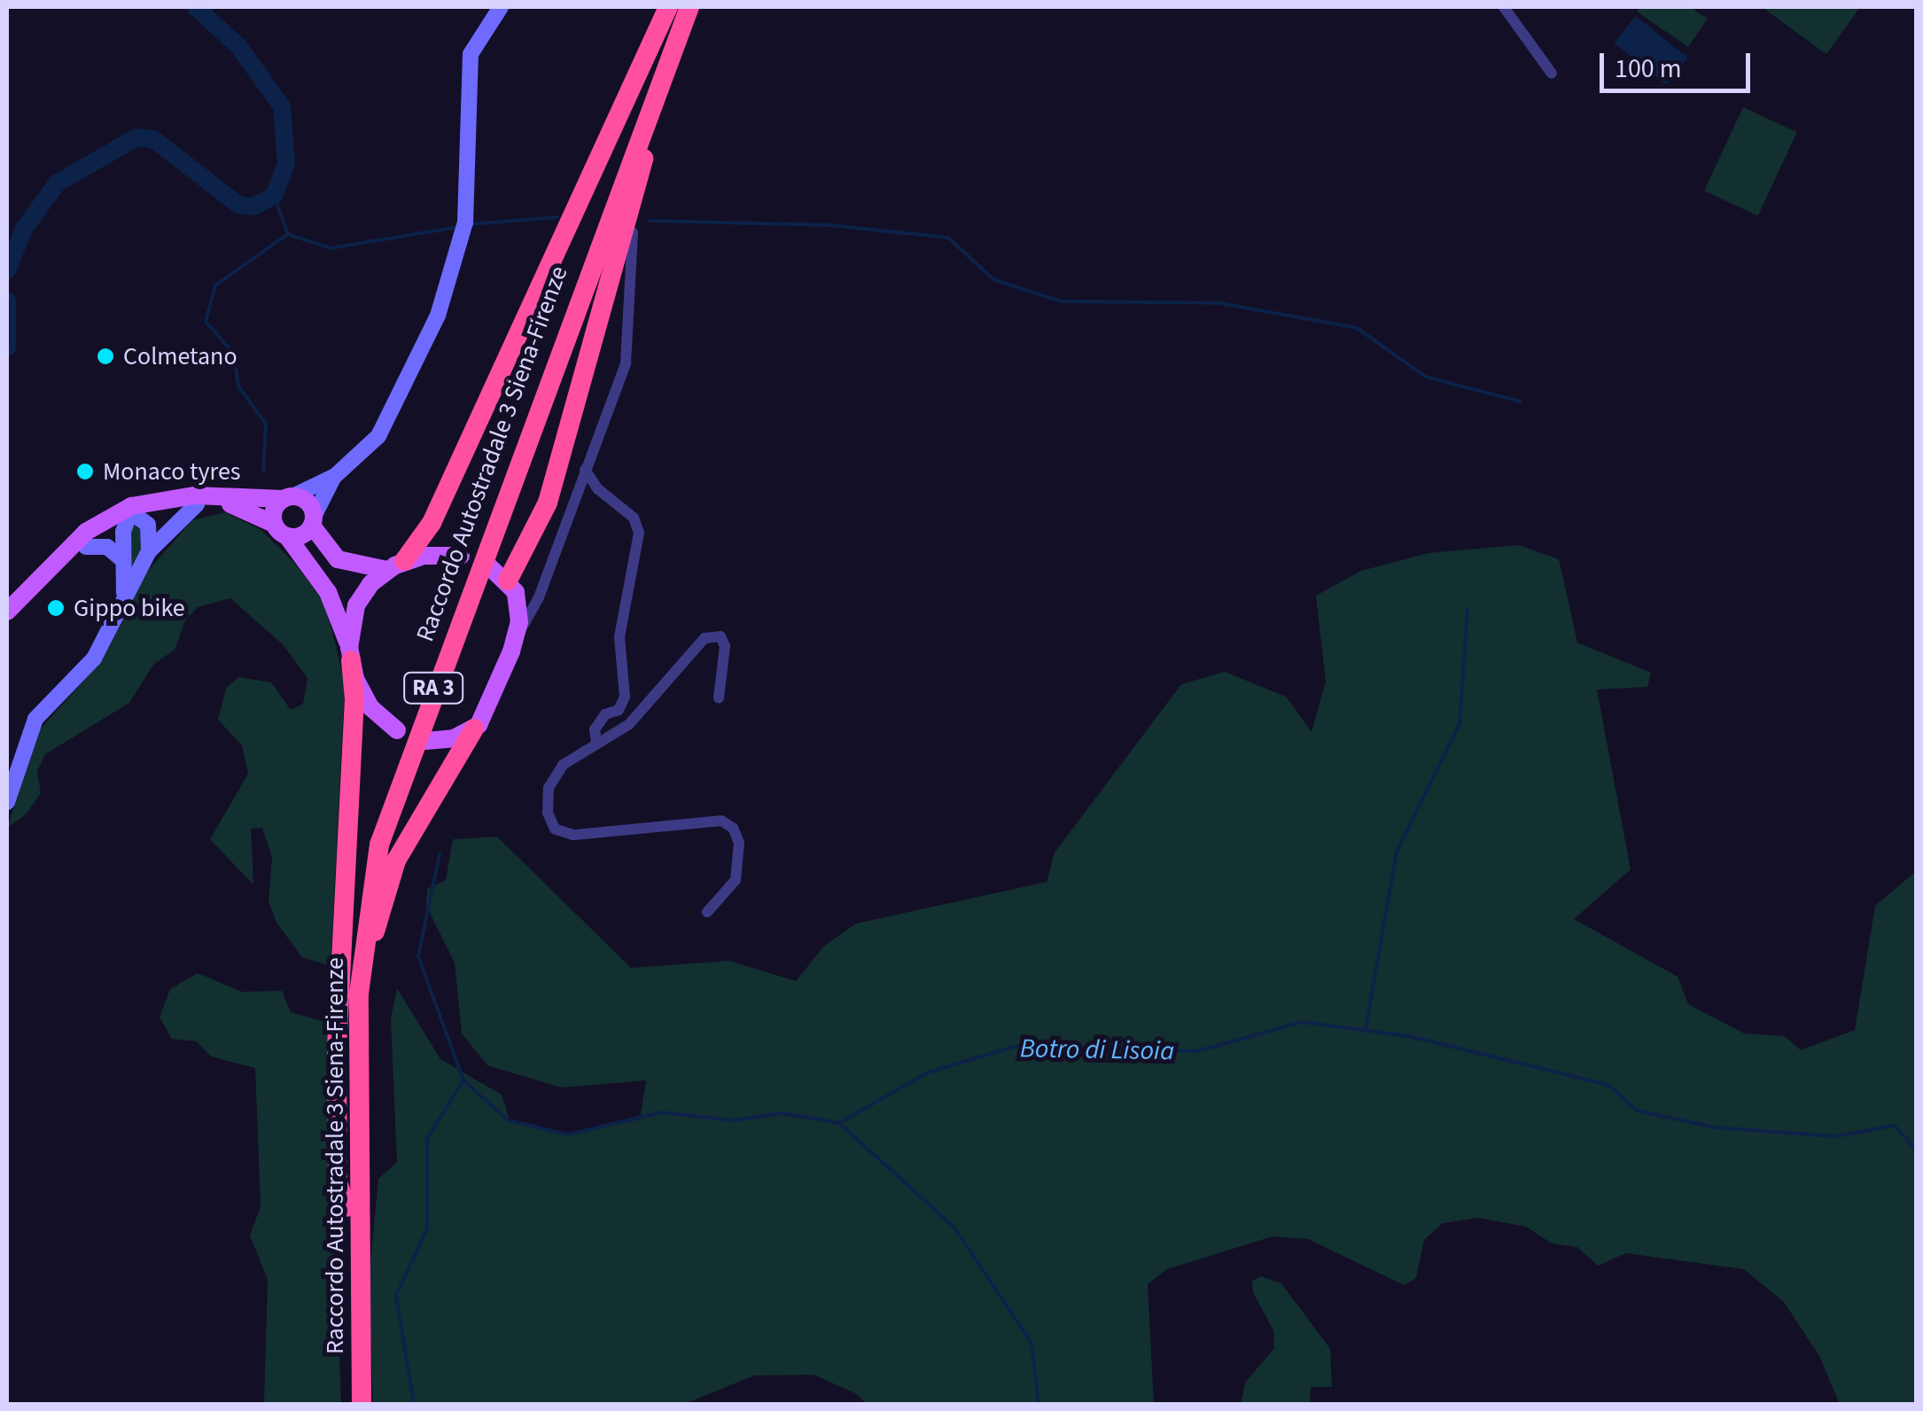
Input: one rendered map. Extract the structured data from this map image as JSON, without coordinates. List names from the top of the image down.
{
  "streets": {
    "highway": ["Raccordo Autostradale 3 Siena-Firenze", "RA 3"]
  },
  "water": ["Botro di Lisoia"],
  "places": ["Colmetano", "Monaco tyres", "Gippo bike"],
  "scale_bar": "100 m"
}
